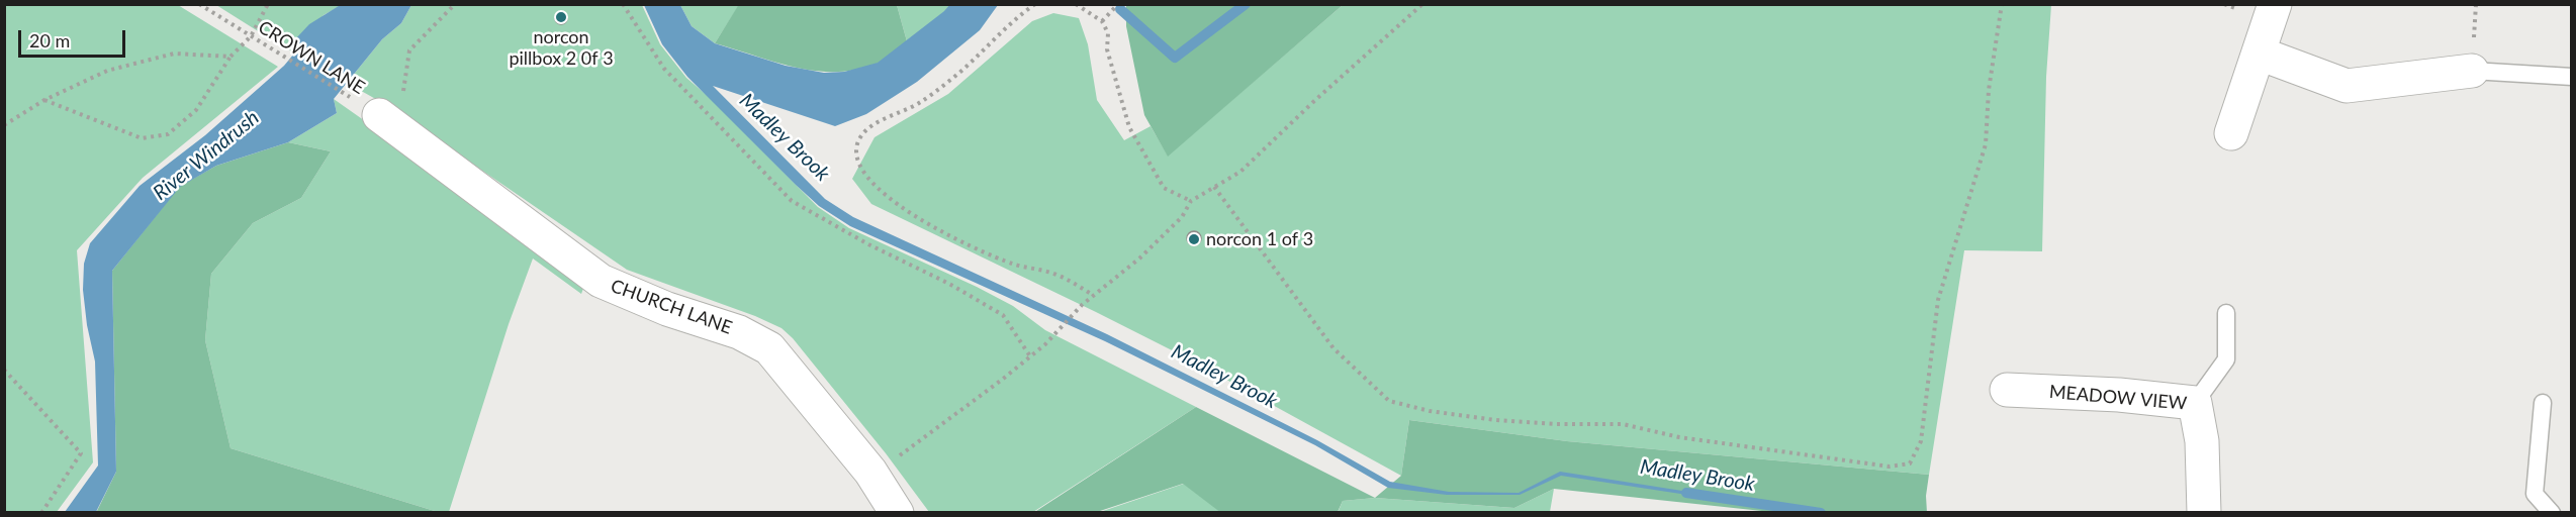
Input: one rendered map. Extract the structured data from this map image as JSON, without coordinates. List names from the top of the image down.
{
  "streets": {
    "street": ["CHURCH LANE", "MEADOW VIEW"],
    "path": ["CROWN LANE"]
  },
  "crossings": [
    ["CROWN LANE", "CHURCH LANE"]
  ],
  "water": ["Madley Brook", "River Windrush"],
  "places": ["norcon pillbox 2 0f 3", "norcon 1 of 3"],
  "scale_bar": "20 m"
}
